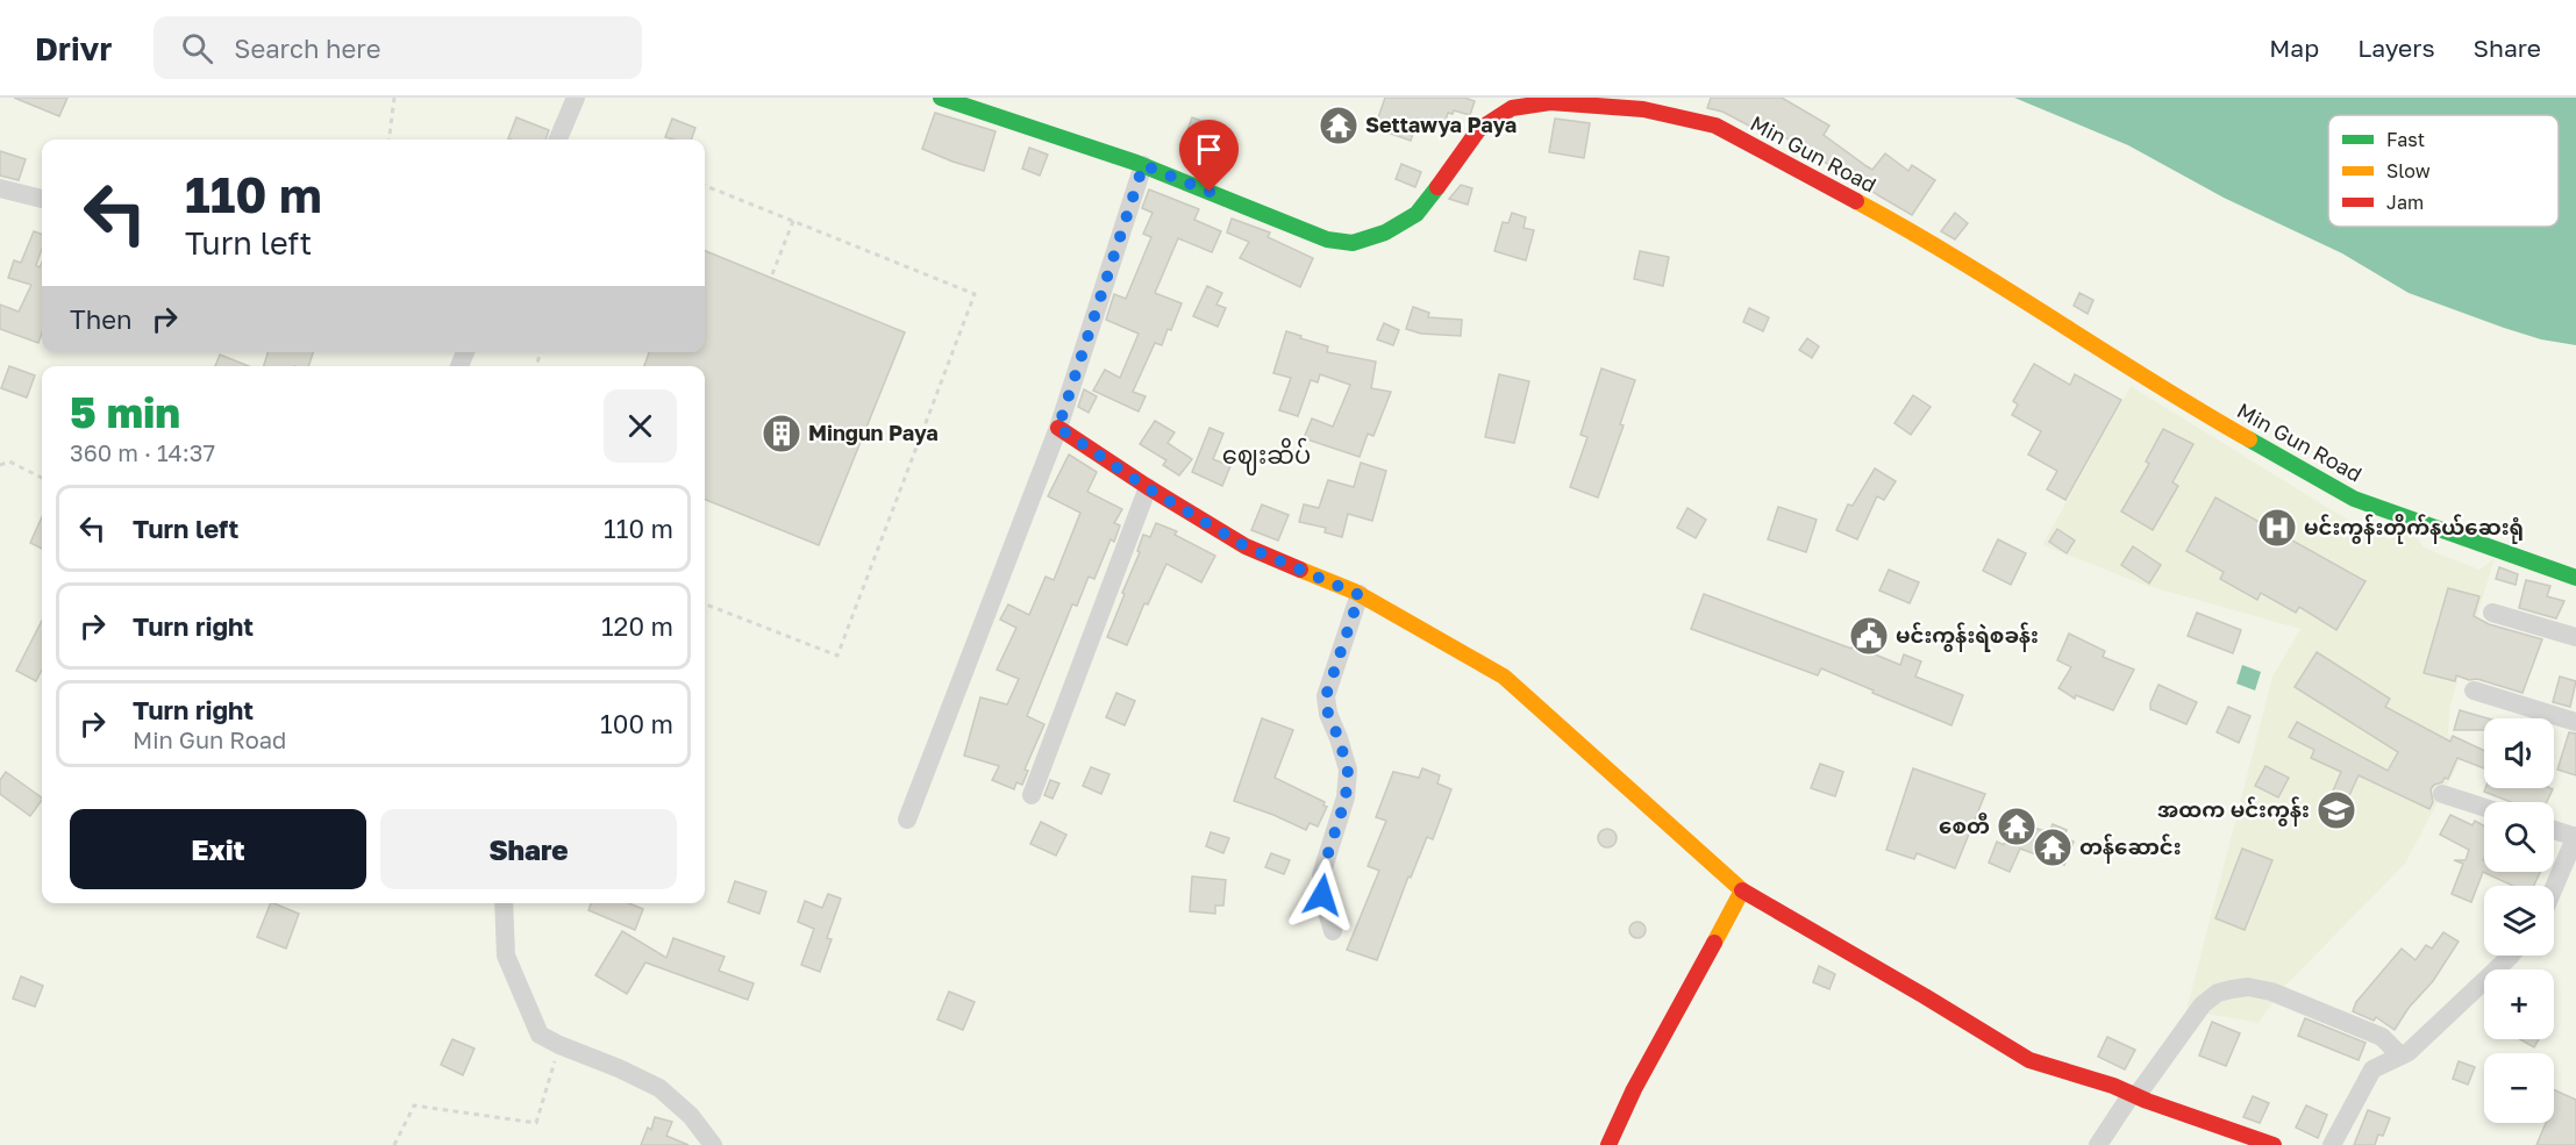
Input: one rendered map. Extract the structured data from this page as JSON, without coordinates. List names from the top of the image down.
{
  "streets": {
    "street": ["Min Gun Road"]
  },
  "districts": ["ဈေးဆိပ်"],
  "places": {
    "temple": ["Settawya Paya", "စေတီ", "တန်ဆောင်း"],
    "building": ["Mingun Paya"],
    "hospital": ["မင်းကွန်းတိုက်နယ်ဆေးရုံ"],
    "public building": ["မင်းကွန်းရဲစခန်း"],
    "school or university": ["အထက မင်းကွန်း"]
  },
  "legend": ["Fast", "Slow", "Jam"],
  "page": {
    "header": "Drivr",
    "search": "Search here",
    "nav": ["Map", "Layers", "Share"],
    "turn": ["110 m", "Turn left"],
    "then": "Then",
    "heading": ["5 min", "360 m · 14:37"],
    "list": [
      {
        "name": "Turn left",
        "value": "110 m"
      },
      {
        "name": "Turn right",
        "value": "120 m"
      },
      {
        "name": "Turn right",
        "note": "Min Gun Road",
        "value": "100 m"
      }
    ],
    "map_buttons": ["+", "−"],
    "buttons": ["Exit", "Share"]
  }
}
